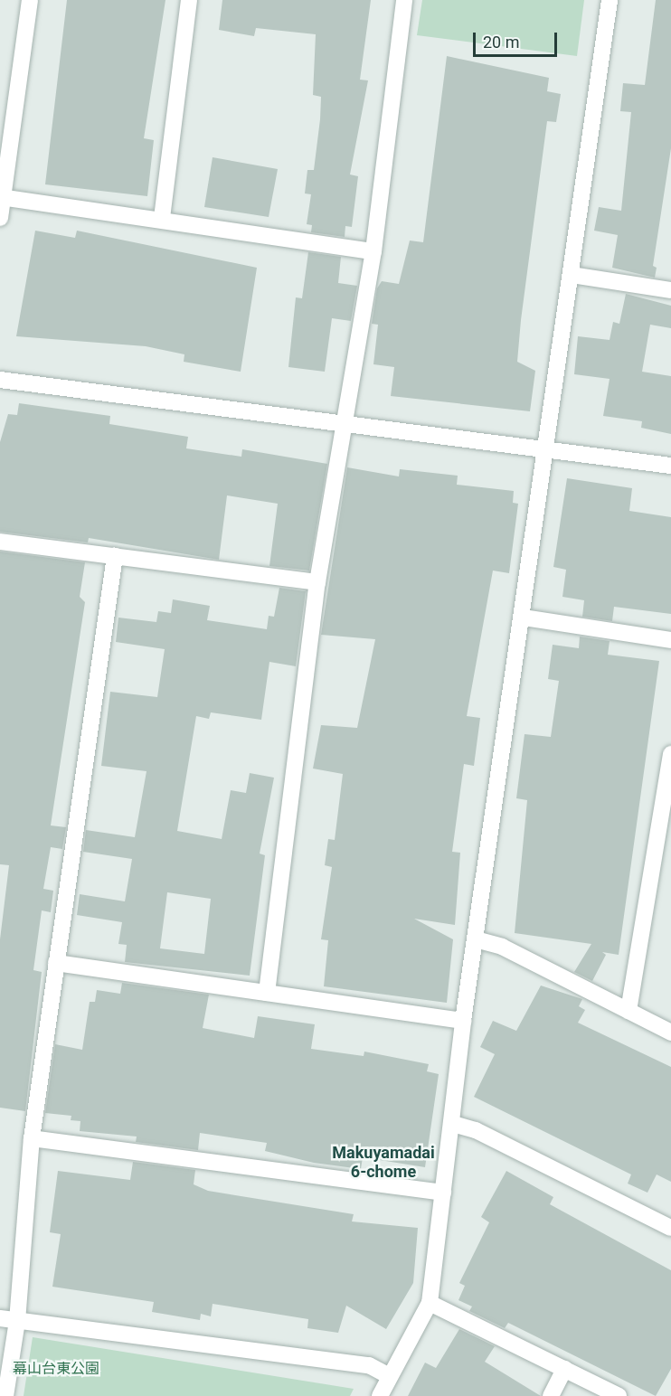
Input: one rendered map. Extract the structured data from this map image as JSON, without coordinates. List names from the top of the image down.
{
  "districts": ["Makuyamadai 6-chome"],
  "parks": ["幕山台東公園"],
  "scale_bar": "20 m"
}
